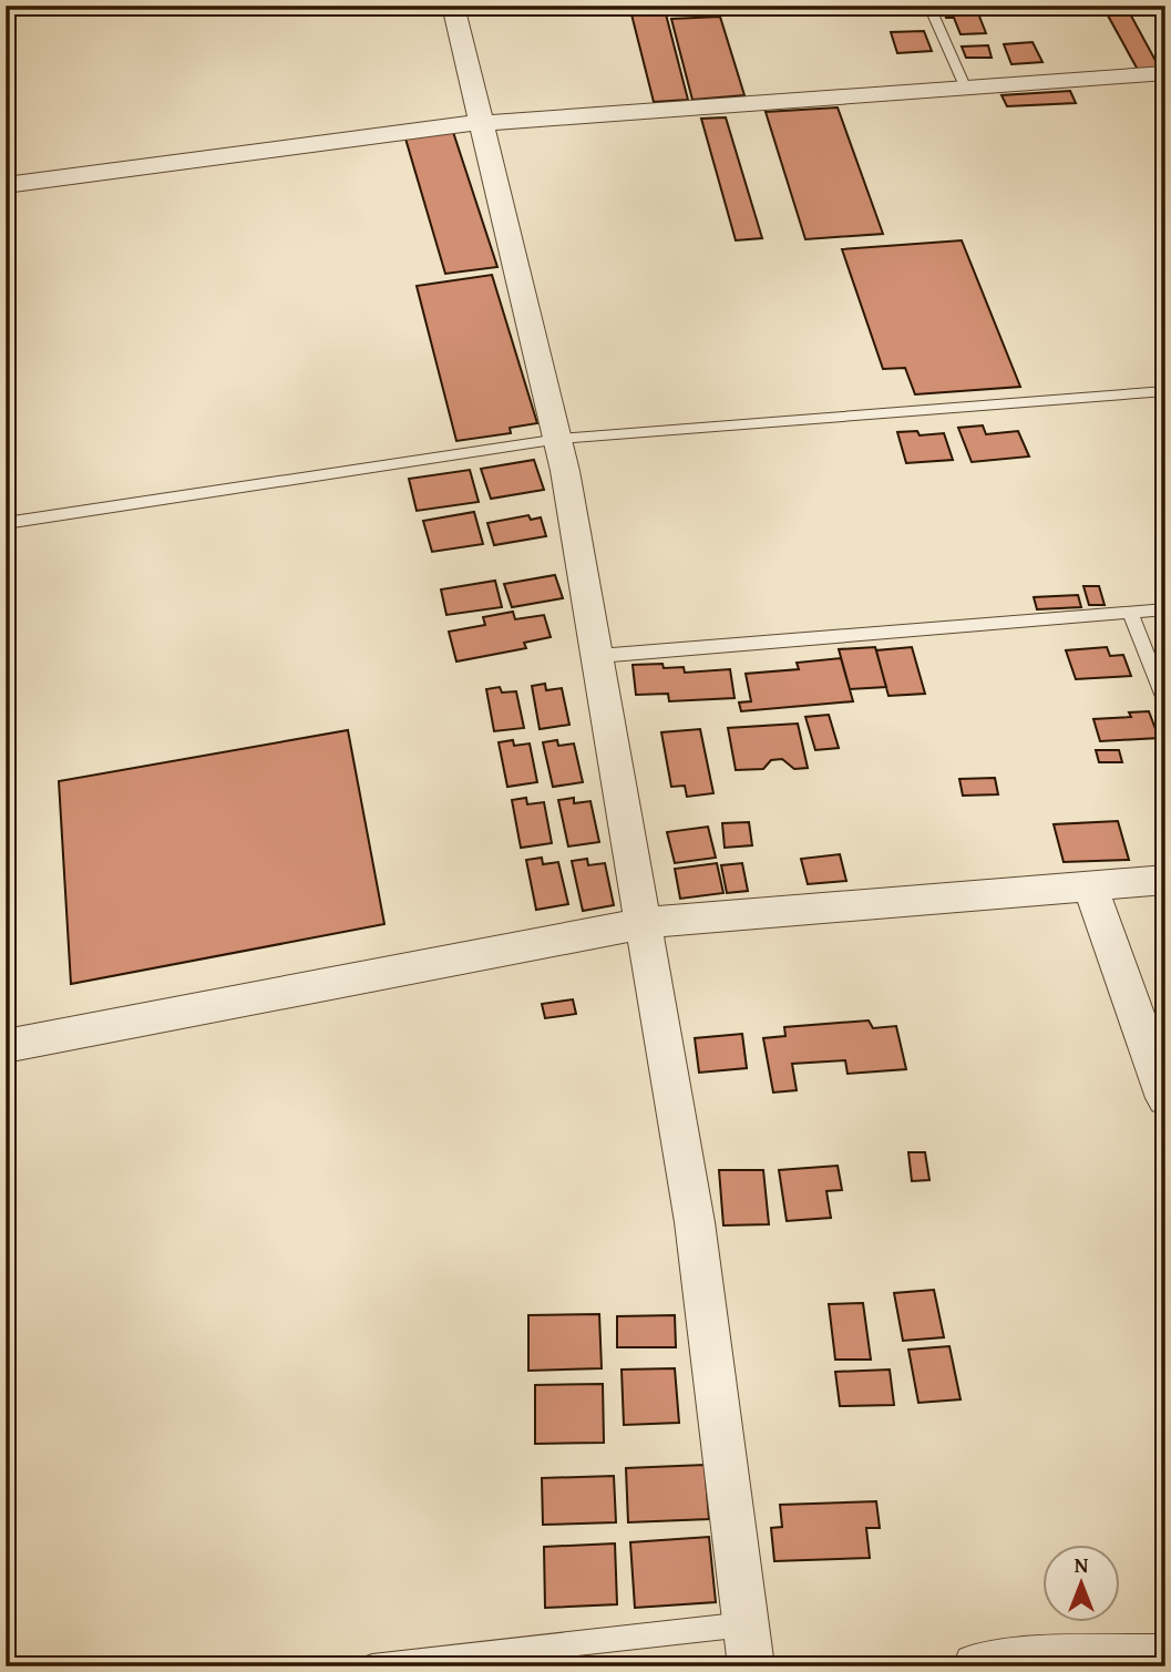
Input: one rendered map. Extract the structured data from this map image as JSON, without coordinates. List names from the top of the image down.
{
  "north": "top"
}
